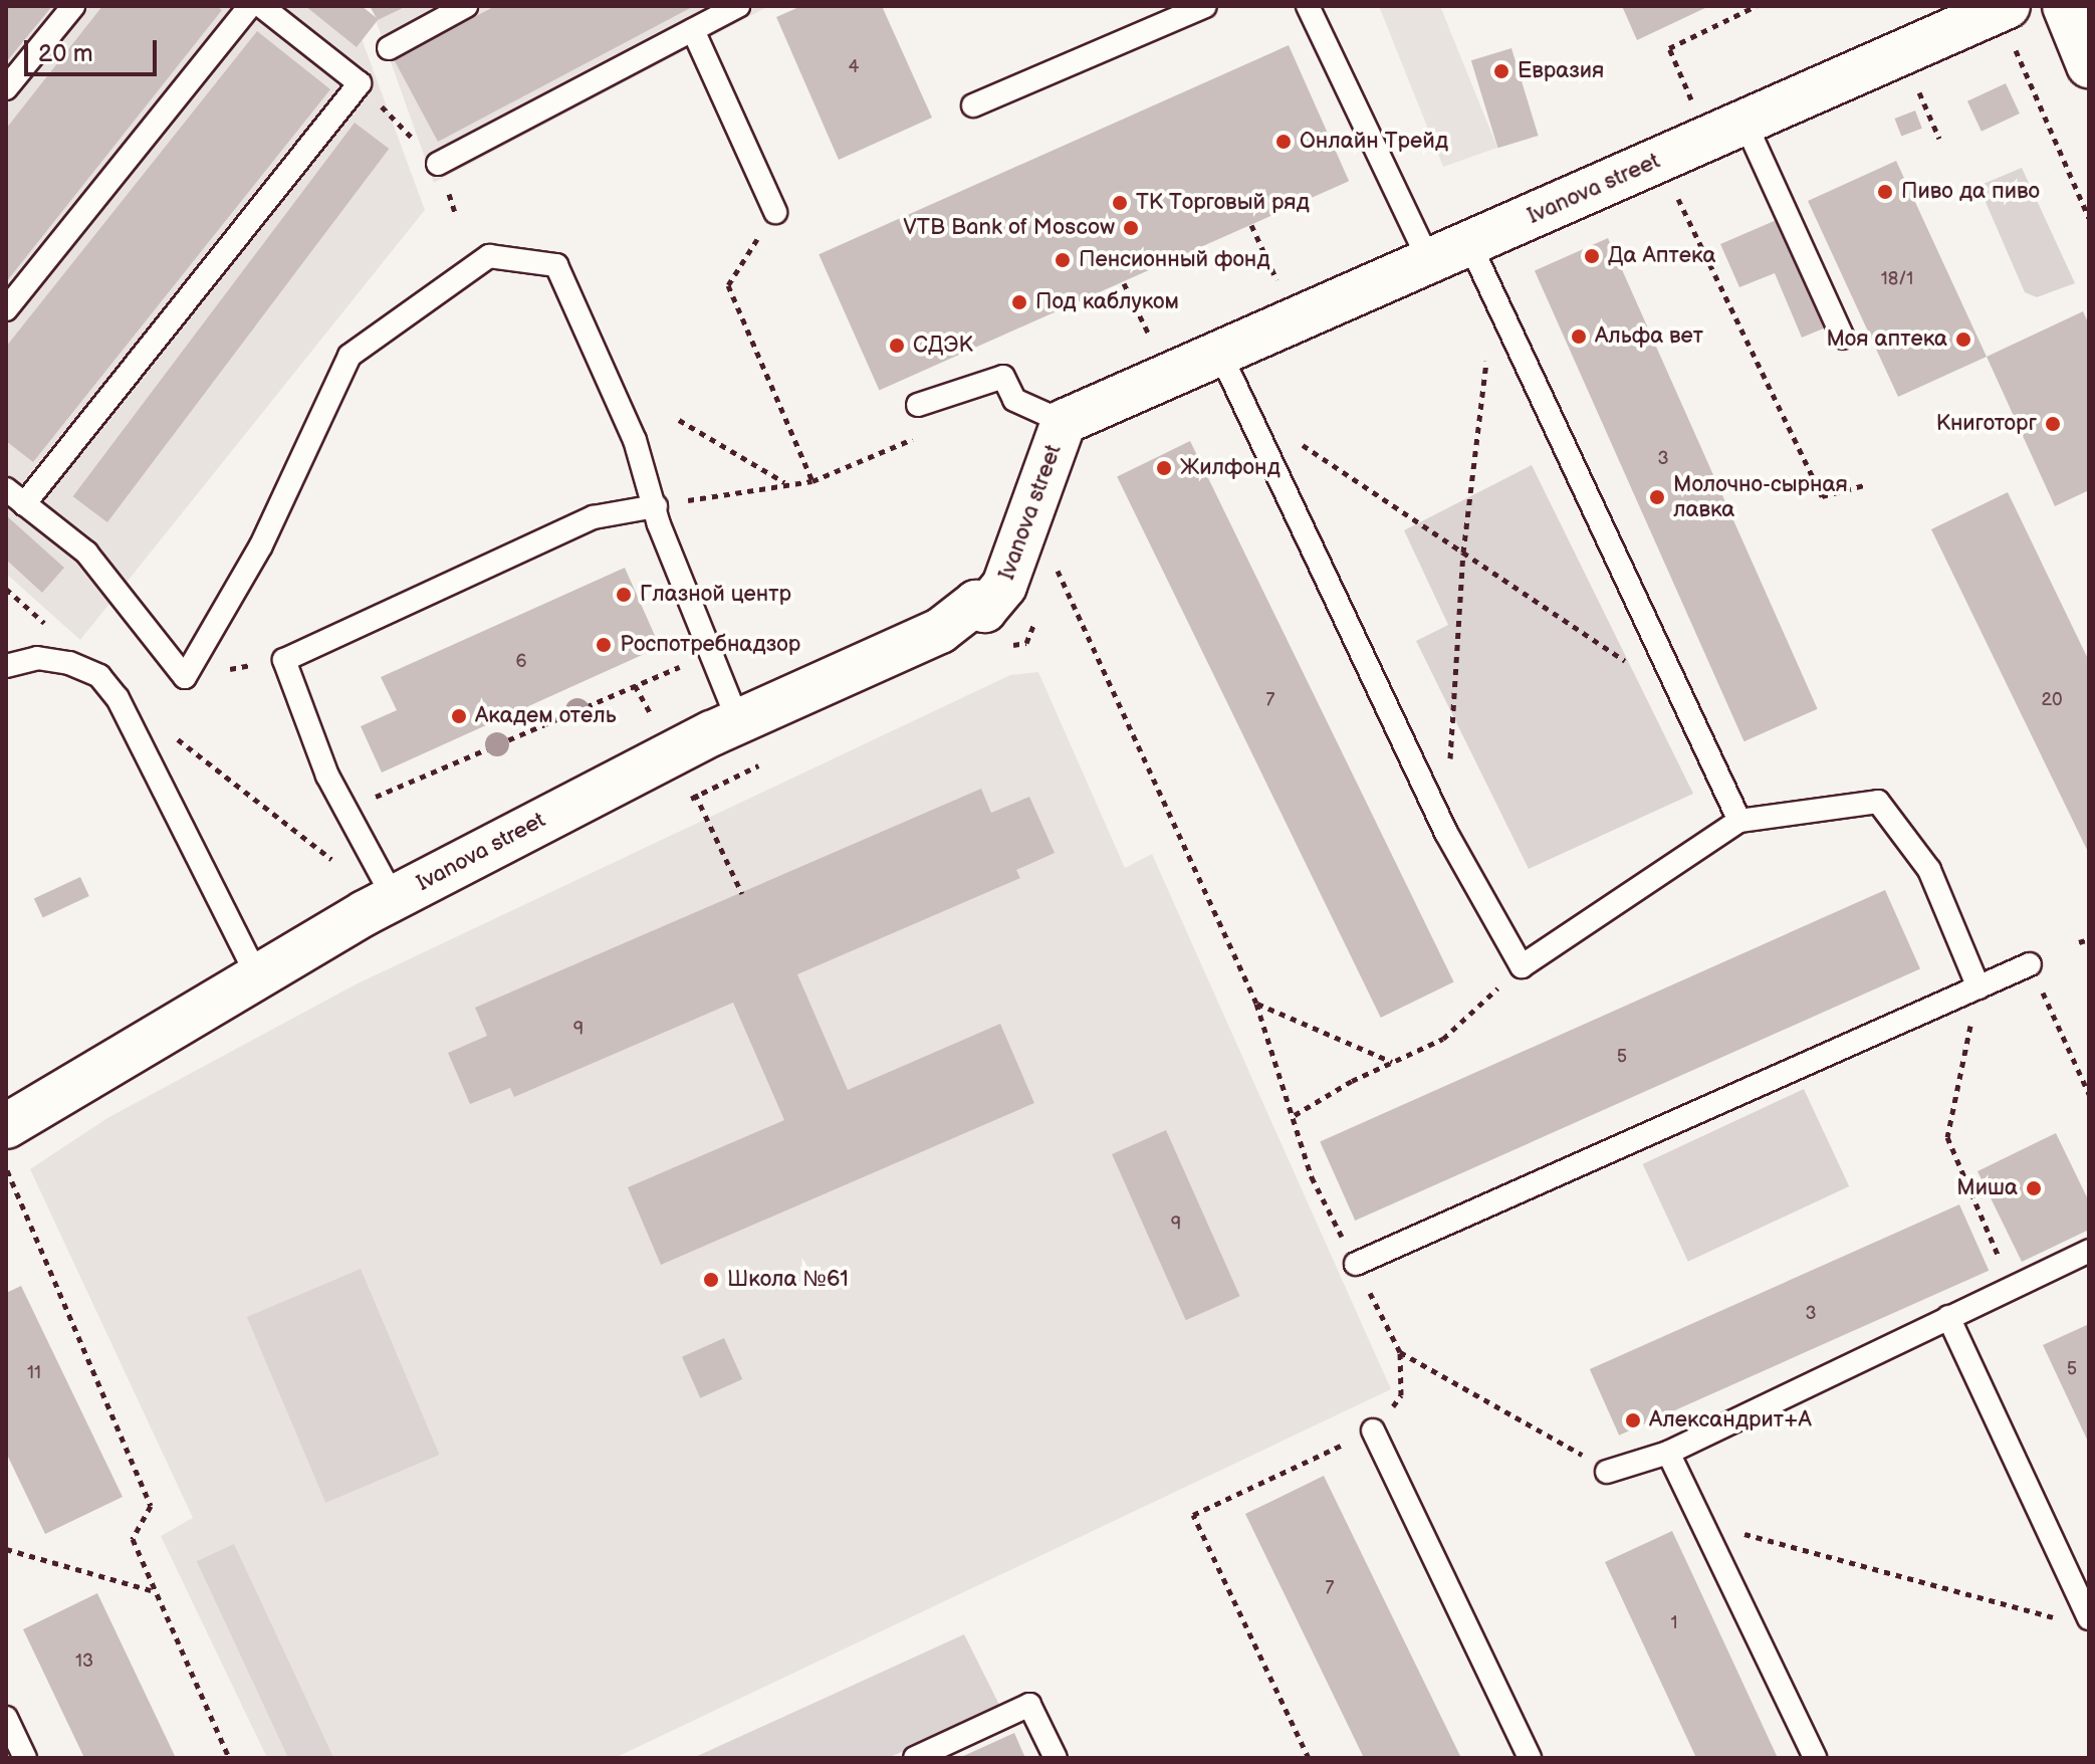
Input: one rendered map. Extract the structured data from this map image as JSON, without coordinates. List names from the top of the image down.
{
  "streets": {
    "street": ["Ivanova street"]
  },
  "places": [
    "Евразия",
    "Онлайн Трейд",
    "Пиво да пиво",
    "ТК Торговый ряд",
    "VTB Bank of Moscow",
    "Да Аптека",
    "Пенсионный фонд",
    "Под каблуком",
    "Альфа вет",
    "Моя аптека",
    "СДЭК",
    "Книготорг",
    "Жилфонд",
    "Молочно-сырная лавка",
    "Глазной центр",
    "Роспотребнадзор",
    "Академ отель",
    "Миша",
    "Школа №61",
    "Александрит+А"
  ],
  "house_numbers": [
    "4",
    "18/1",
    "3",
    "6",
    "7",
    "20",
    "9",
    "5",
    "9",
    "3",
    "5",
    "11",
    "7",
    "1",
    "13"
  ],
  "scale_bar": "20 m"
}
